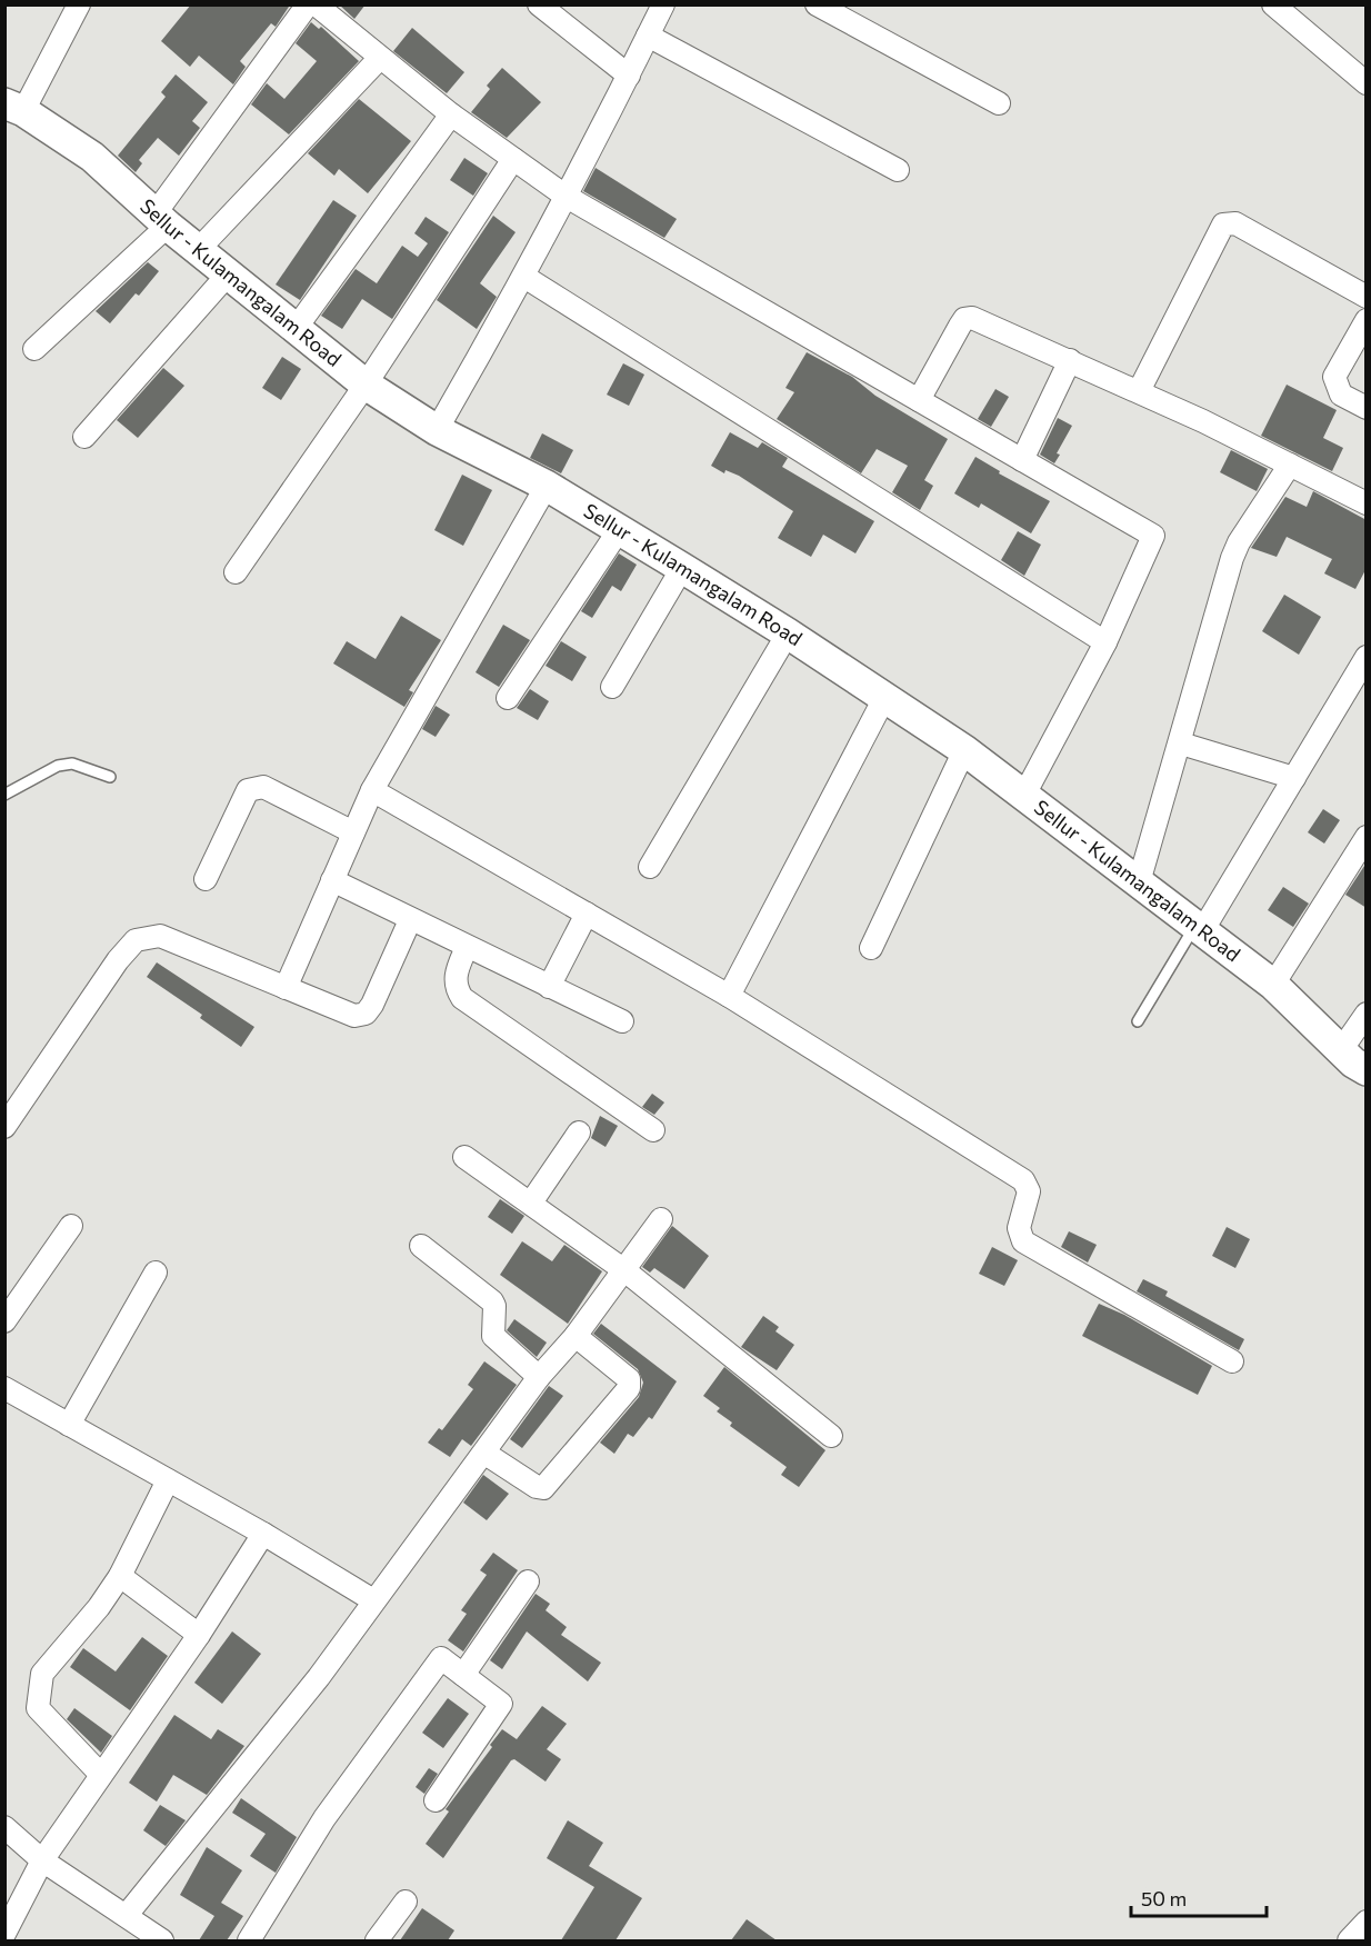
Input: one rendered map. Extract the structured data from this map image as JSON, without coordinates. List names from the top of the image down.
{
  "streets": {
    "main road": ["Sellur - Kulamangalam Road"]
  },
  "scale_bar": "50 m"
}
